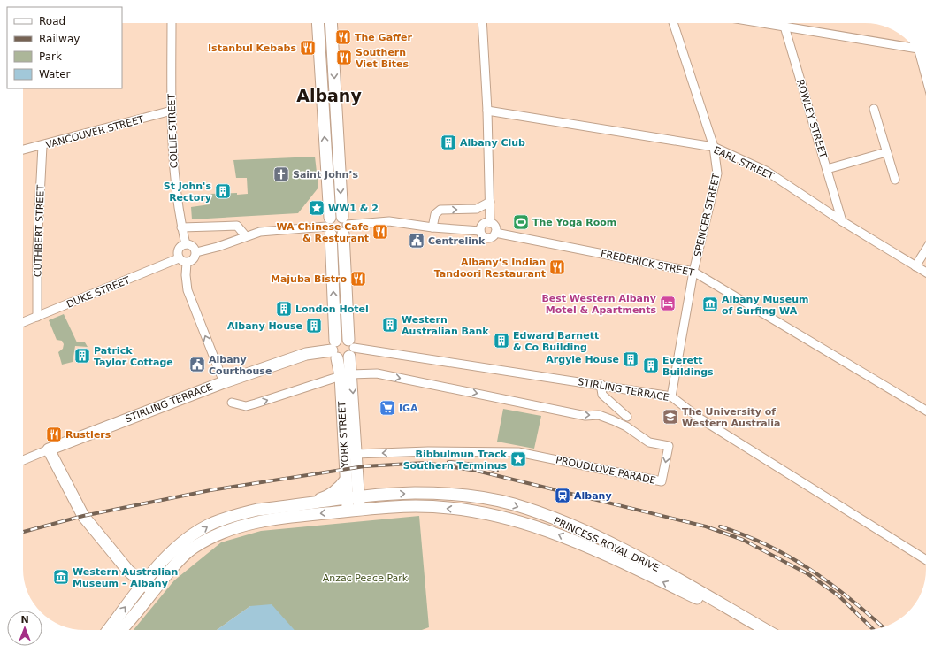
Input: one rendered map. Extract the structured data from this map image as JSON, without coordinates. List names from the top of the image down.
{
  "streets": {
    "main road": ["STIRLING TERRACE", "YORK STREET", "PRINCESS ROYAL DRIVE"],
    "street": [
      "ROWLEY STREET",
      "COLLIE STREET",
      "VANCOUVER STREET",
      "EARL STREET",
      "SPENCER STREET",
      "CUTHBERT STREET",
      "FREDERICK STREET",
      "DUKE STREET",
      "PROUDLOVE PARADE"
    ]
  },
  "crossings": [
    ["ROWLEY STREET", "EARL STREET"],
    ["COLLIE STREET", "VANCOUVER STREET"],
    ["COLLIE STREET", "DUKE STREET"],
    ["VANCOUVER STREET", "CUTHBERT STREET"],
    ["EARL STREET", "SPENCER STREET"],
    ["SPENCER STREET", "FREDERICK STREET"],
    ["SPENCER STREET", "STIRLING TERRACE"],
    ["CUTHBERT STREET", "DUKE STREET"],
    ["STIRLING TERRACE", "YORK STREET"],
    ["YORK STREET", "PROUDLOVE PARADE"],
    ["YORK STREET", "PRINCESS ROYAL DRIVE"]
  ],
  "districts": ["Albany"],
  "parks": ["Anzac Peace Park"],
  "places": {
    "restaurant": [
      "The Gaffer",
      "Istanbul Kebabs",
      "Southern Viet Bites",
      "WA Chinese Cafe & Resturant",
      "Albany‘s Indian Tandoori Restaurant",
      "Majuba Bistro",
      "Rustlers"
    ],
    "building": [
      "Albany Club",
      "St John's Rectory",
      "London Hotel",
      "Western Australian Bank",
      "Albany House",
      "Edward Barnett & Co Building",
      "Patrick Taylor Cottage",
      "Argyle House",
      "Everett Buildings"
    ],
    "church": ["Saint John’s"],
    "place": ["WW1 & 2", "Bibbulmun Track Southern Terminus"],
    "sports": ["The Yoga Room"],
    "public building": ["Centrelink", "Albany Courthouse"],
    "hotel": ["Best Western Albany Motel & Apartments"],
    "museum": ["Albany Museum of Surfing WA", "Western Australian Museum – Albany"],
    "supermarket": ["IGA"],
    "school or university": ["The University of Western Australia"],
    "station": ["Albany"]
  },
  "legend": [
    "Road",
    "Railway",
    "Park",
    "Water"
  ],
  "north": "top"
}
